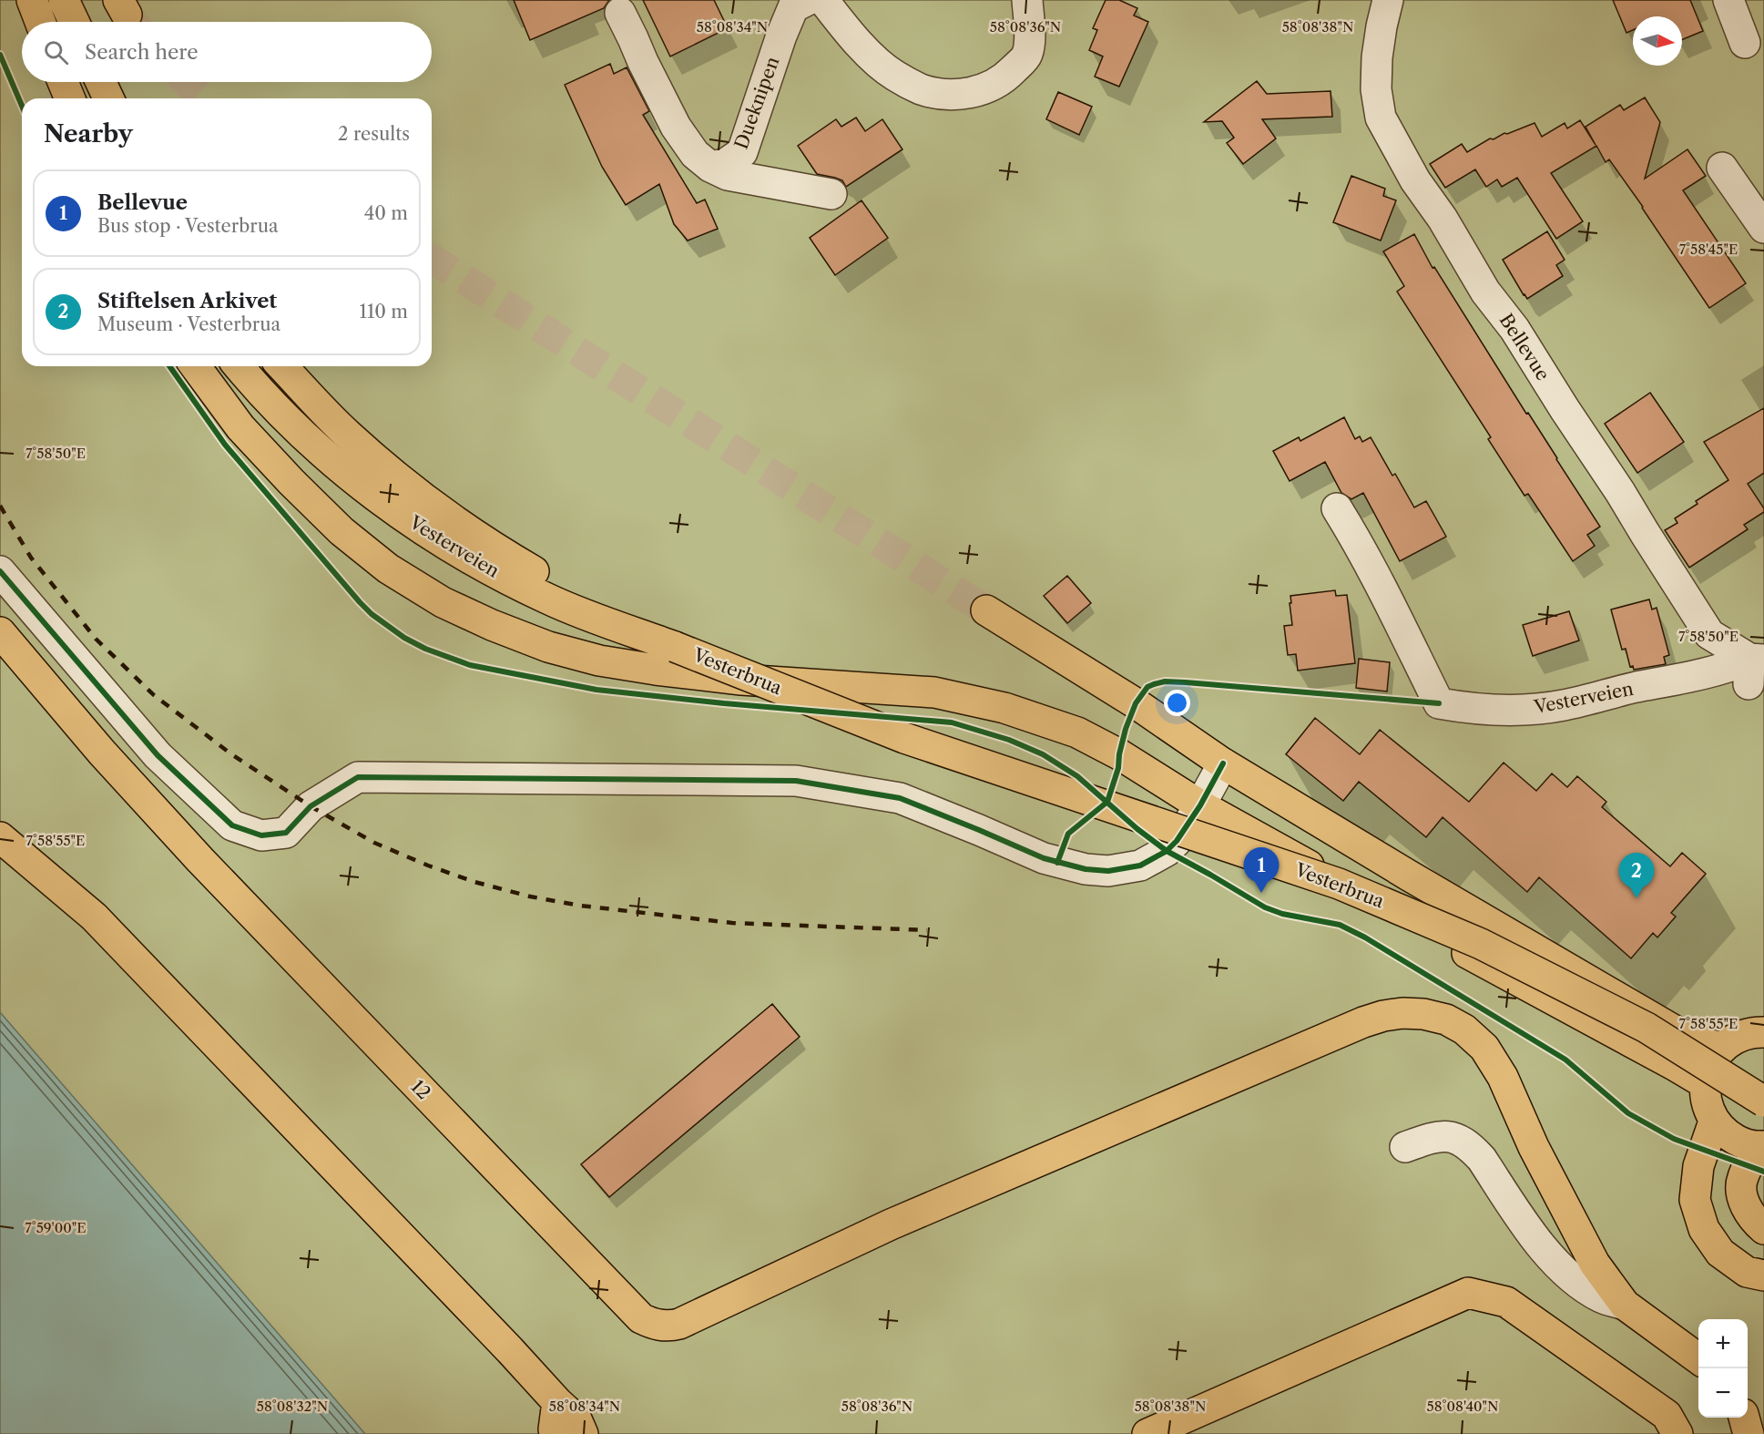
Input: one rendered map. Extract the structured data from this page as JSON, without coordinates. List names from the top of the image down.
{
  "streets": {
    "highway": ["Vesterveien", "Vesterbrua", "12"],
    "street": ["Dueknipen", "Bellevue"]
  },
  "crossings": [
    ["Bellevue", "Vesterveien"],
    ["Vesterveien", "Vesterbrua"]
  ],
  "north": "right",
  "page": {
    "search": "Search here",
    "heading": ["Nearby", "2 results"],
    "list": [
      {
        "mark": "1",
        "name": "Bellevue",
        "note": "Bus stop · Vesterbrua",
        "value": "40 m"
      },
      {
        "mark": "2",
        "name": "Stiftelsen Arkivet",
        "note": "Museum · Vesterbrua",
        "value": "110 m"
      }
    ],
    "pins": ["1", "2"],
    "map_buttons": ["+", "−"]
  },
  "coordinates": [
    "58°08'34\"N",
    "58°08'36\"N",
    "58°08'38\"N",
    "7°58'45\"E",
    "7°58'50\"E",
    "7°58'55\"E",
    "7°59'00\"E",
    "58°08'32\"N",
    "58°08'40\"N"
  ]
}
